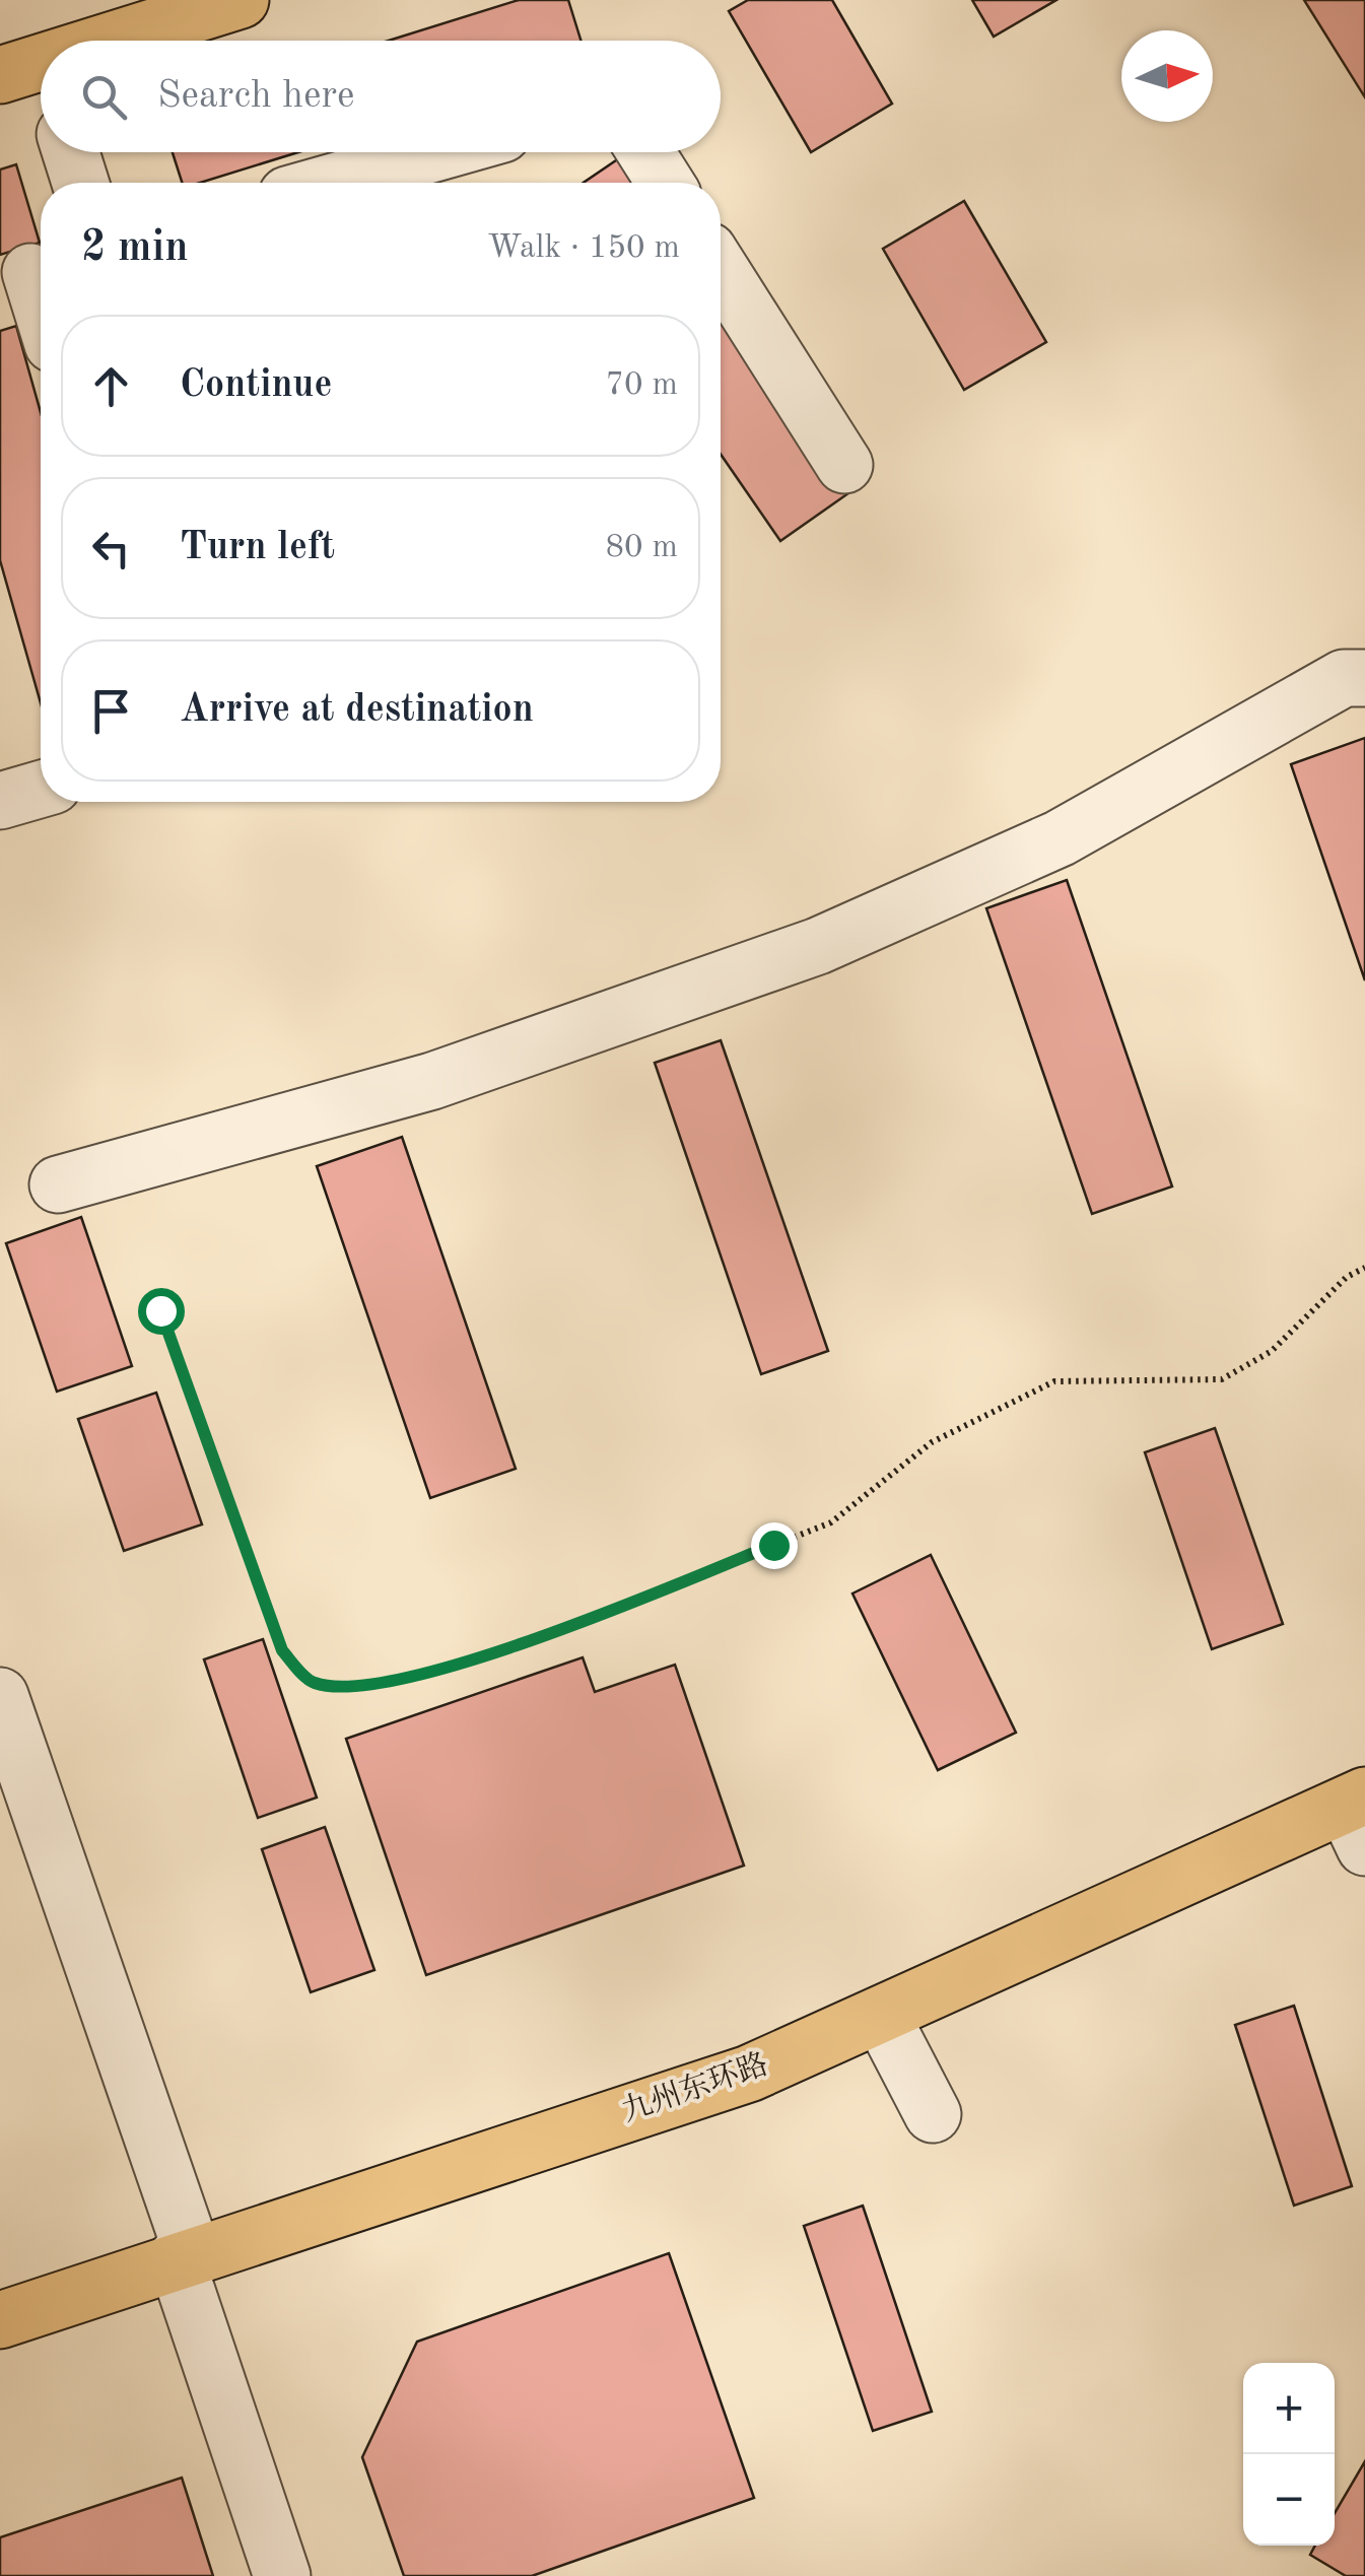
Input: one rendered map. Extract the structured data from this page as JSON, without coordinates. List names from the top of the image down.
{
  "streets": {
    "main road": ["九州东环路"]
  },
  "north": "right",
  "page": {
    "search": "Search here",
    "heading": ["2 min", "Walk · 150 m"],
    "list": [
      ["Continue", "70 m"],
      ["Turn left", "80 m"],
      "Arrive at destination"
    ],
    "map_buttons": ["+", "−"]
  }
}
